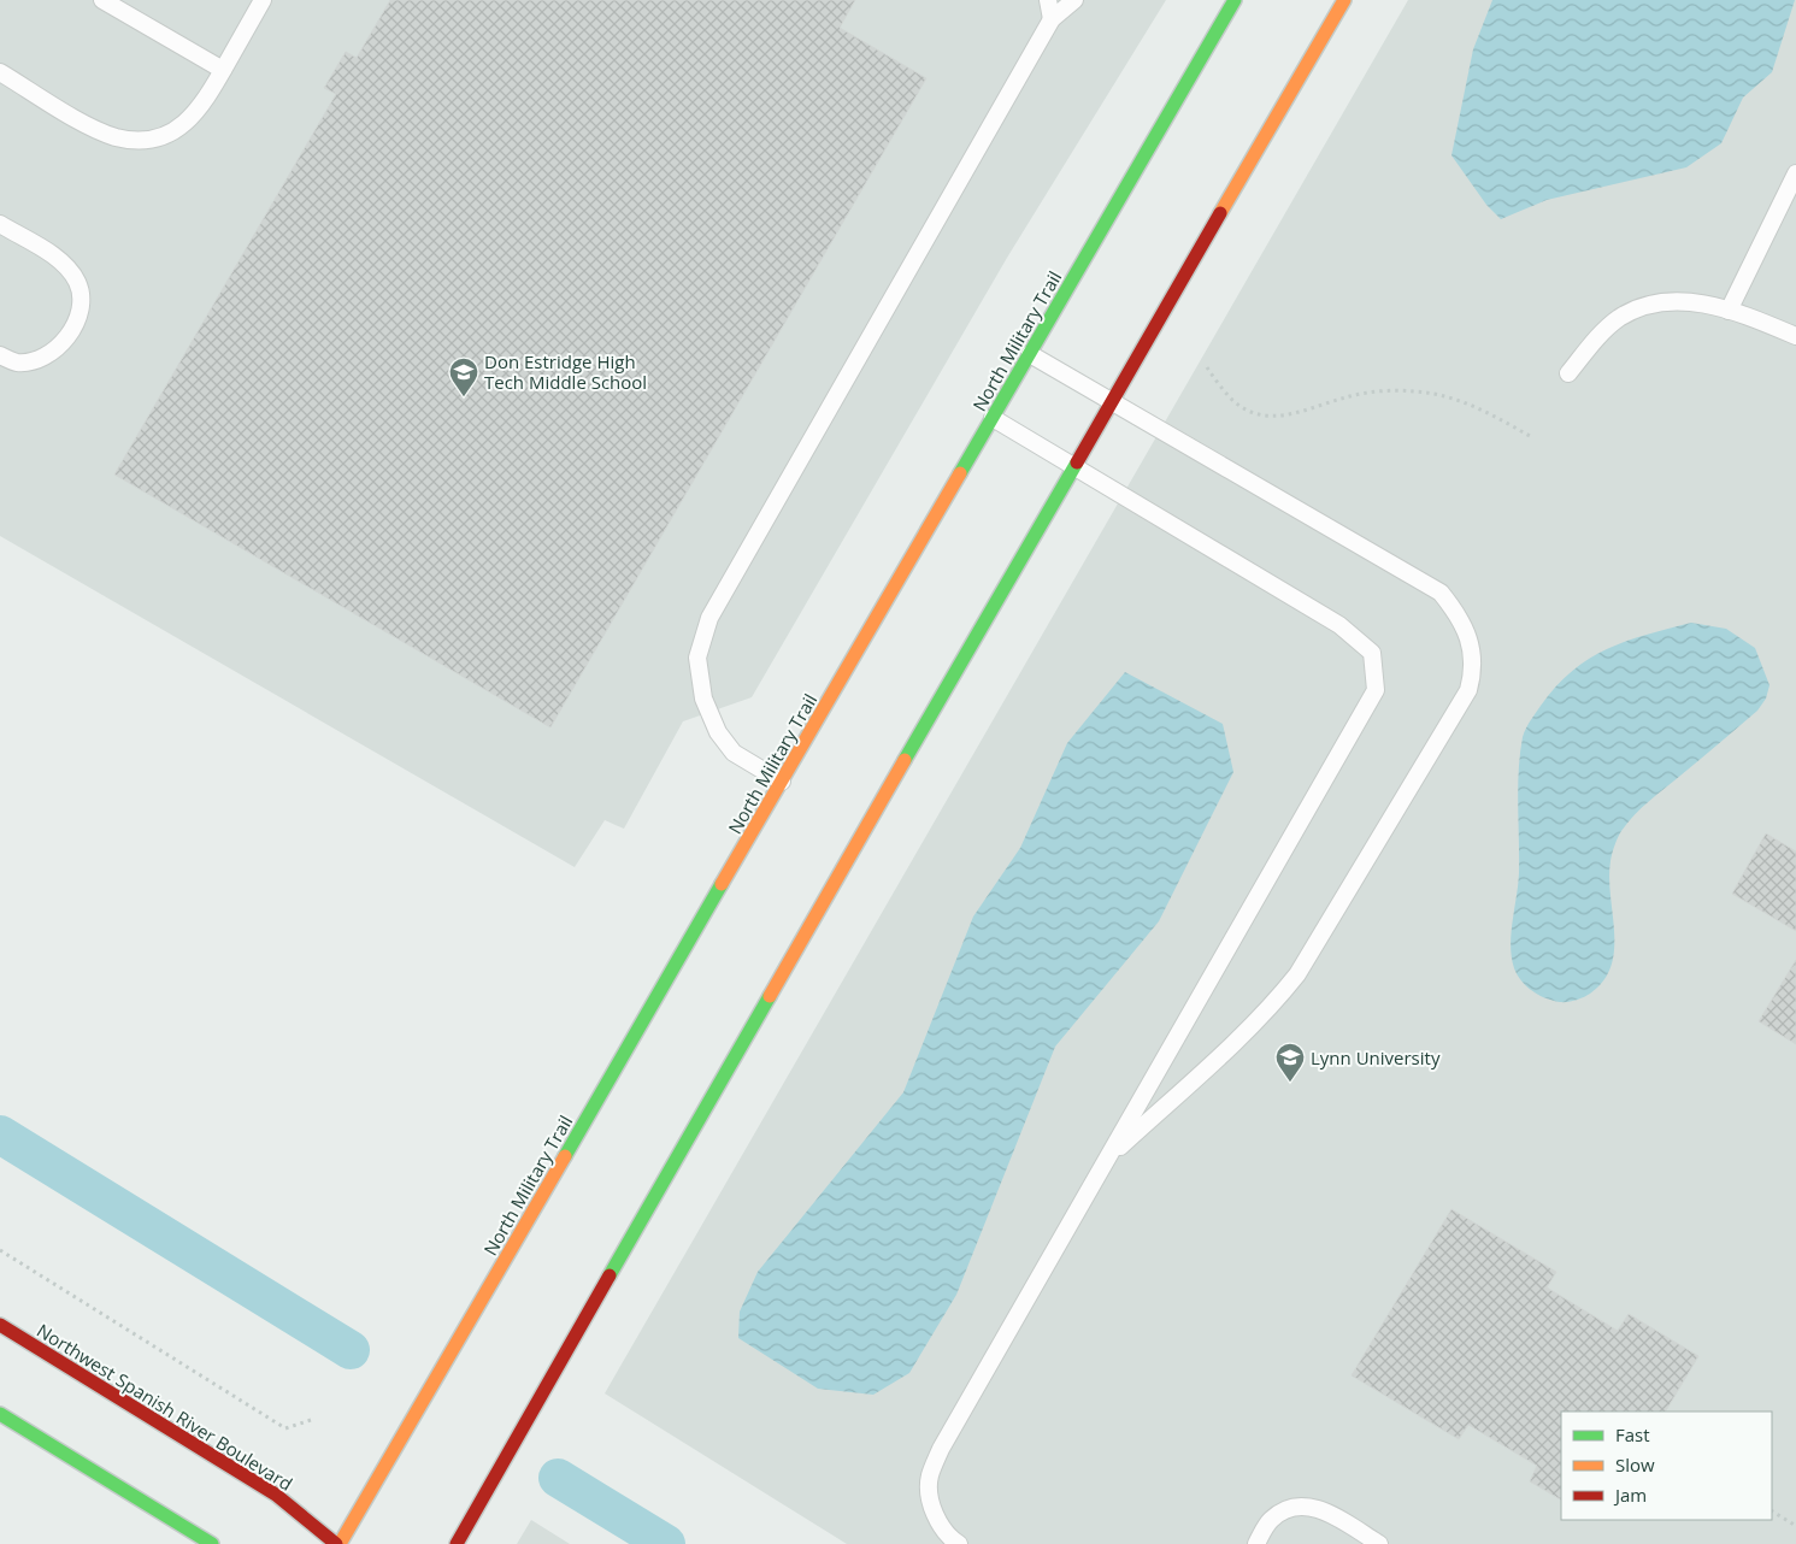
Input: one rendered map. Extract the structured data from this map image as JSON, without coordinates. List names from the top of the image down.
{
  "streets": {
    "main road": ["North Military Trail", "Northwest Spanish River Boulevard"]
  },
  "crossings": [
    ["North Military Trail", "Northwest Spanish River Boulevard"]
  ],
  "places": {
    "school or university": ["Don Estridge High Tech Middle School", "Lynn University"]
  },
  "legend": ["Fast", "Slow", "Jam"]
}
